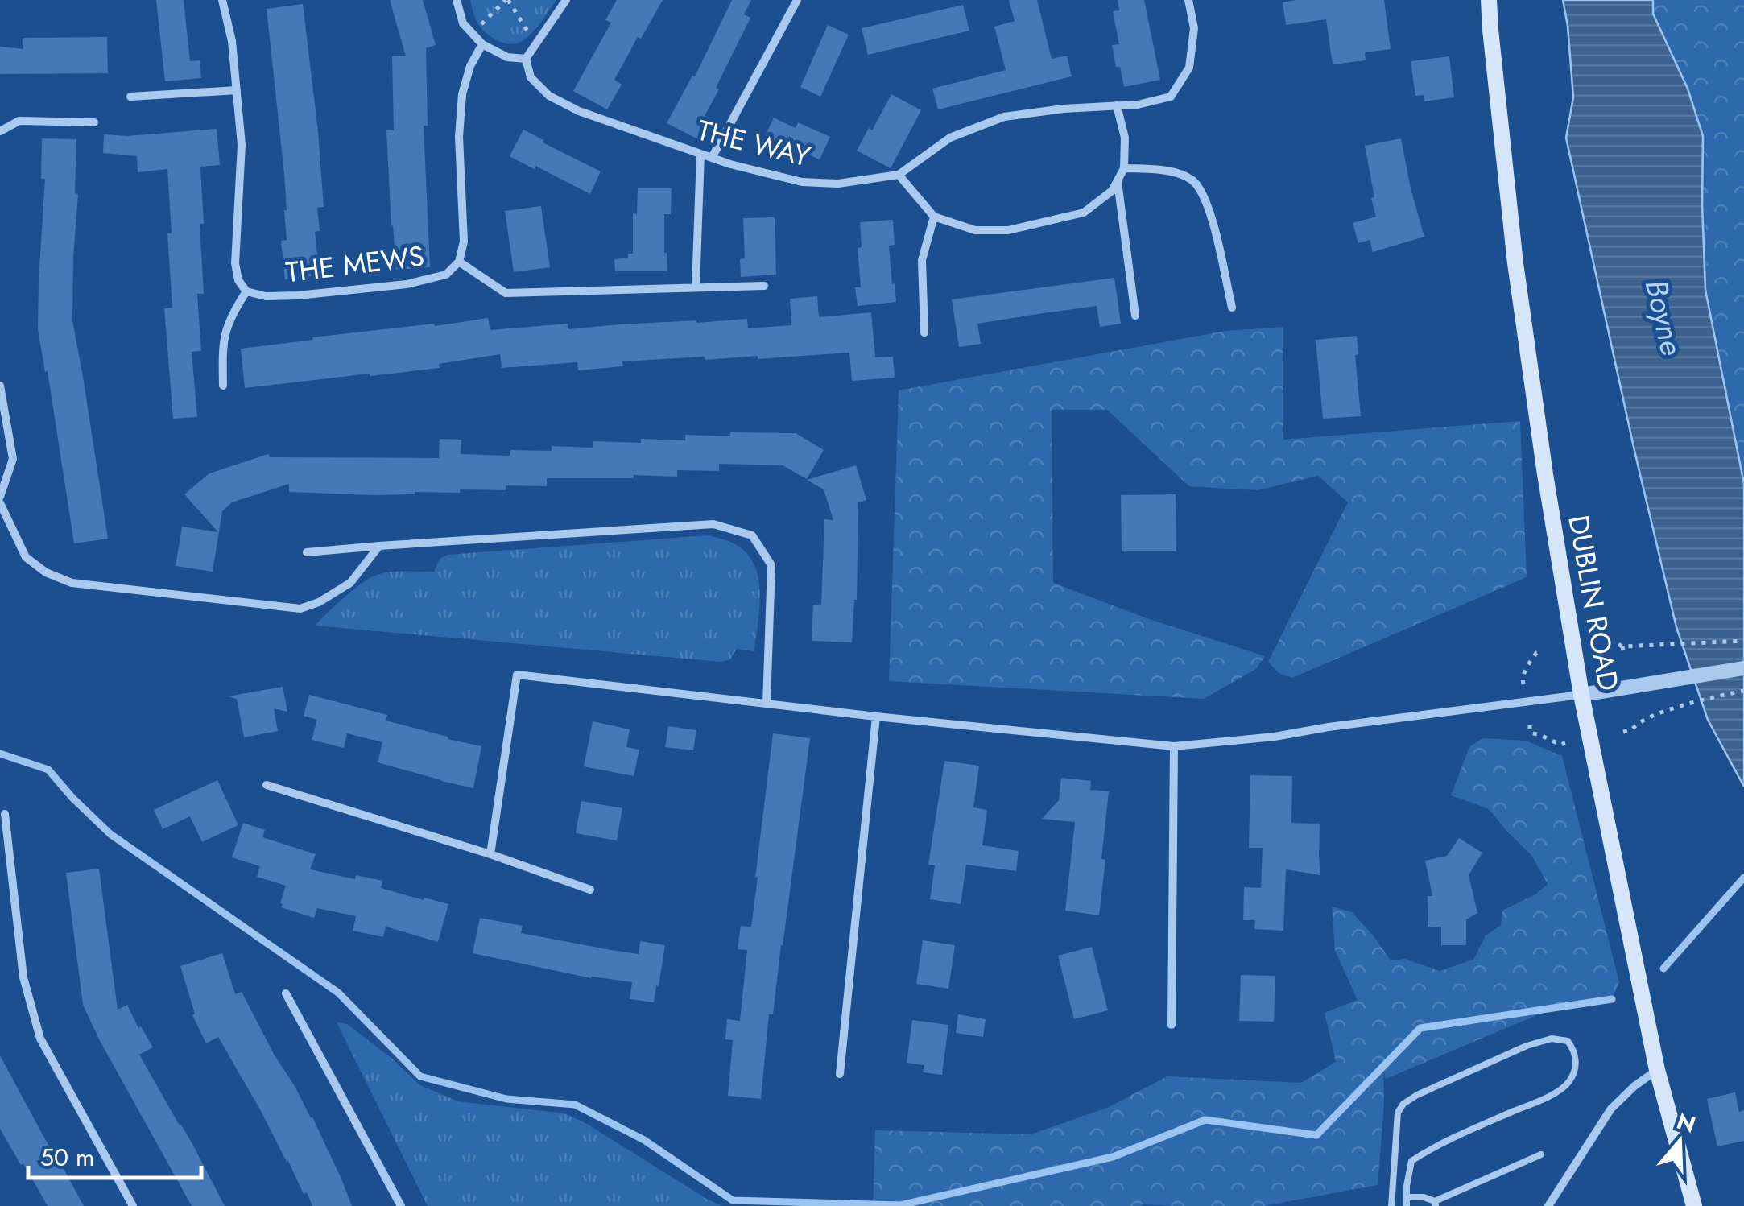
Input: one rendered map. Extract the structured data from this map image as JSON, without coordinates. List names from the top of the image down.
{
  "streets": {
    "main road": ["DUBLIN ROAD"],
    "street": ["THE WAY", "THE MEWS"]
  },
  "water": ["Boyne"],
  "scale_bar": "50 m",
  "north": "top"
}
